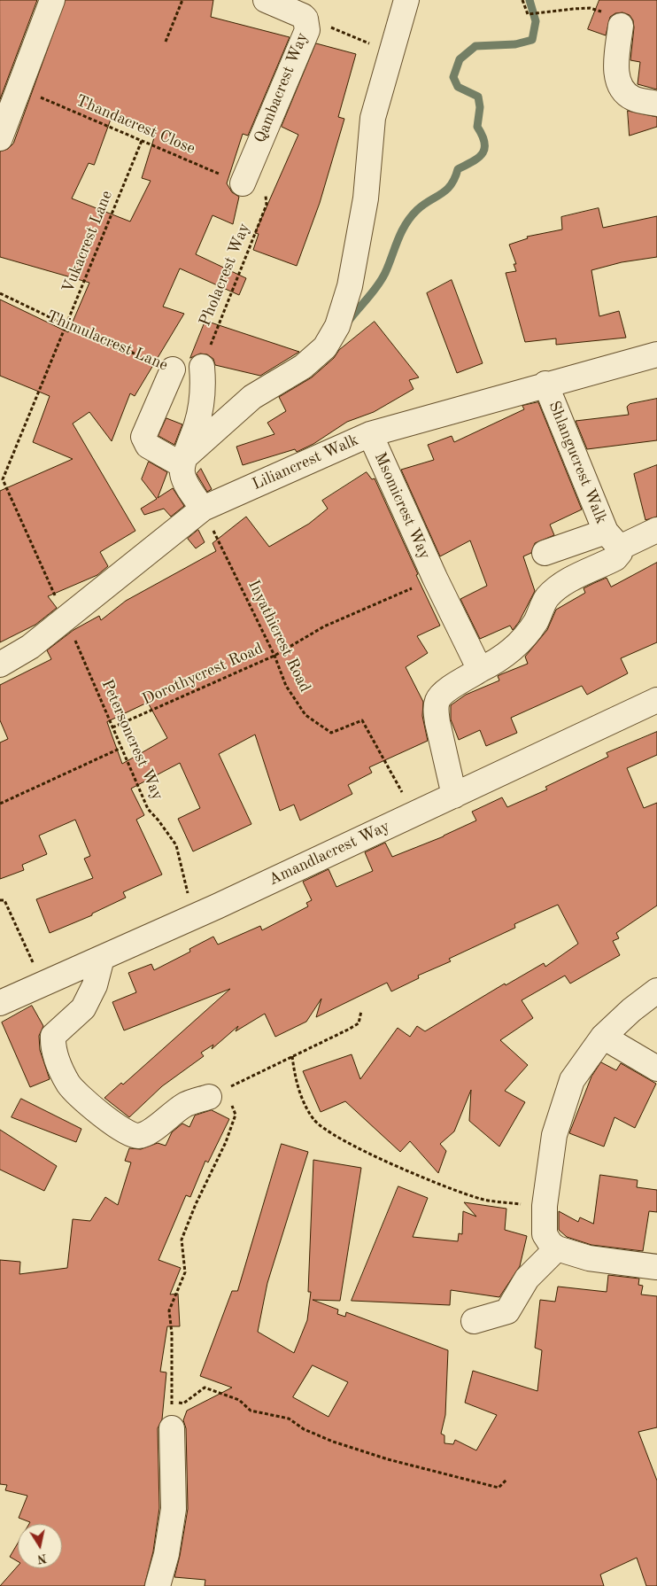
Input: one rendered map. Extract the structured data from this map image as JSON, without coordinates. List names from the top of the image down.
{
  "streets": {
    "street": [
      "Qambacrest Way",
      "Liliancrest Walk",
      "Shlangucrest Walk",
      "Msomicrest Way",
      "Amandlacrest Way"
    ],
    "path": [
      "Thandacrest Close",
      "Vukacrest Lane",
      "Pholacrest Way",
      "Thimulacrest Lane",
      "Inyathicrest Road",
      "Dorothycrest Road",
      "Petersoncrest Way"
    ]
  },
  "crossings": [
    ["Qambacrest Way", "Thandacrest Close"],
    ["Qambacrest Way", "Pholacrest Way"],
    ["Thandacrest Close", "Vukacrest Lane"],
    ["Thandacrest Close", "Pholacrest Way"],
    ["Vukacrest Lane", "Thimulacrest Lane"],
    ["Liliancrest Walk", "Shlangucrest Walk"],
    ["Liliancrest Walk", "Msomicrest Way"],
    ["Liliancrest Walk", "Inyathicrest Road"],
    ["Liliancrest Walk", "Petersoncrest Way"],
    ["Msomicrest Way", "Dorothycrest Road"],
    ["Inyathicrest Road", "Dorothycrest Road"],
    ["Inyathicrest Road", "Amandlacrest Way"],
    ["Dorothycrest Road", "Petersoncrest Way"],
    ["Petersoncrest Way", "Amandlacrest Way"]
  ],
  "north": "bottom"
}
